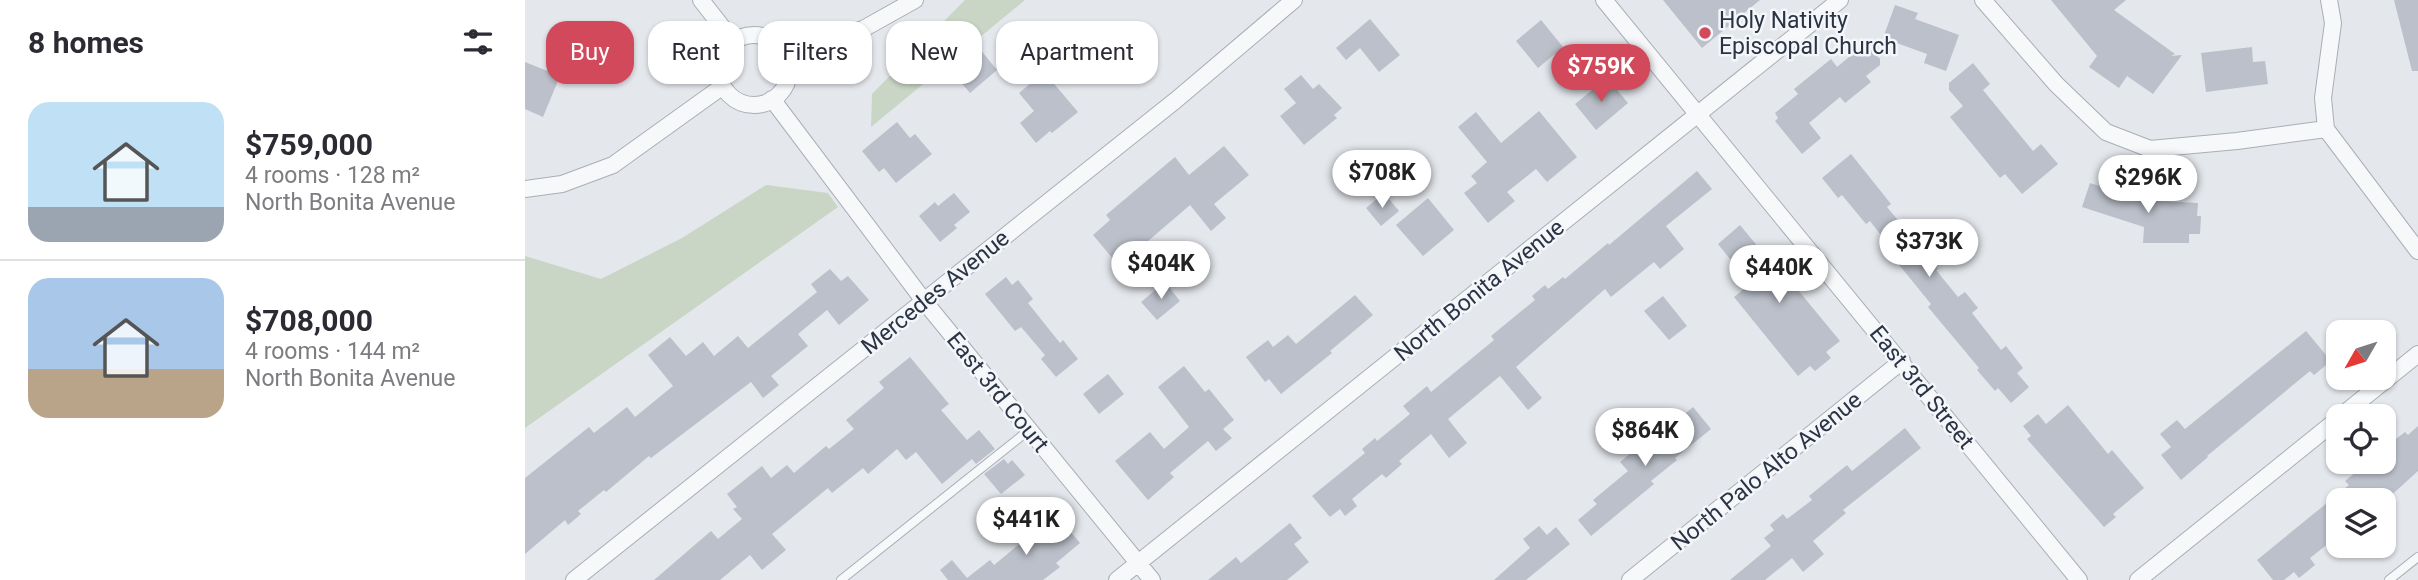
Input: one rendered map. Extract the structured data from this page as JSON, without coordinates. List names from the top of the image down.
{
  "streets": {
    "street": [
      "North Bonita Avenue",
      "Mercedes Avenue",
      "East 3rd Street",
      "East 3rd Court",
      "North Palo Alto Avenue"
    ]
  },
  "crossings": [
    ["North Bonita Avenue", "East 3rd Street"],
    ["North Bonita Avenue", "East 3rd Court"],
    ["Mercedes Avenue", "East 3rd Court"],
    ["East 3rd Street", "North Palo Alto Avenue"]
  ],
  "places": ["Holy Nativity Episcopal Church"],
  "north": "bottom left",
  "page": {
    "heading": "8 homes",
    "chip": [
      "Buy",
      "Rent",
      "Filters",
      "New",
      "Apartment"
    ],
    "price": [
      "$759K",
      "$708K",
      "$296K",
      "$373K",
      "$404K",
      "$440K",
      "$864K",
      "$441K"
    ],
    "list": [
      {
        "name": "$759,000",
        "note": "4 rooms · 128 m² · North Bonita Avenue"
      },
      {
        "name": "$708,000",
        "note": "4 rooms · 144 m² · North Bonita Avenue"
      }
    ]
  }
}
